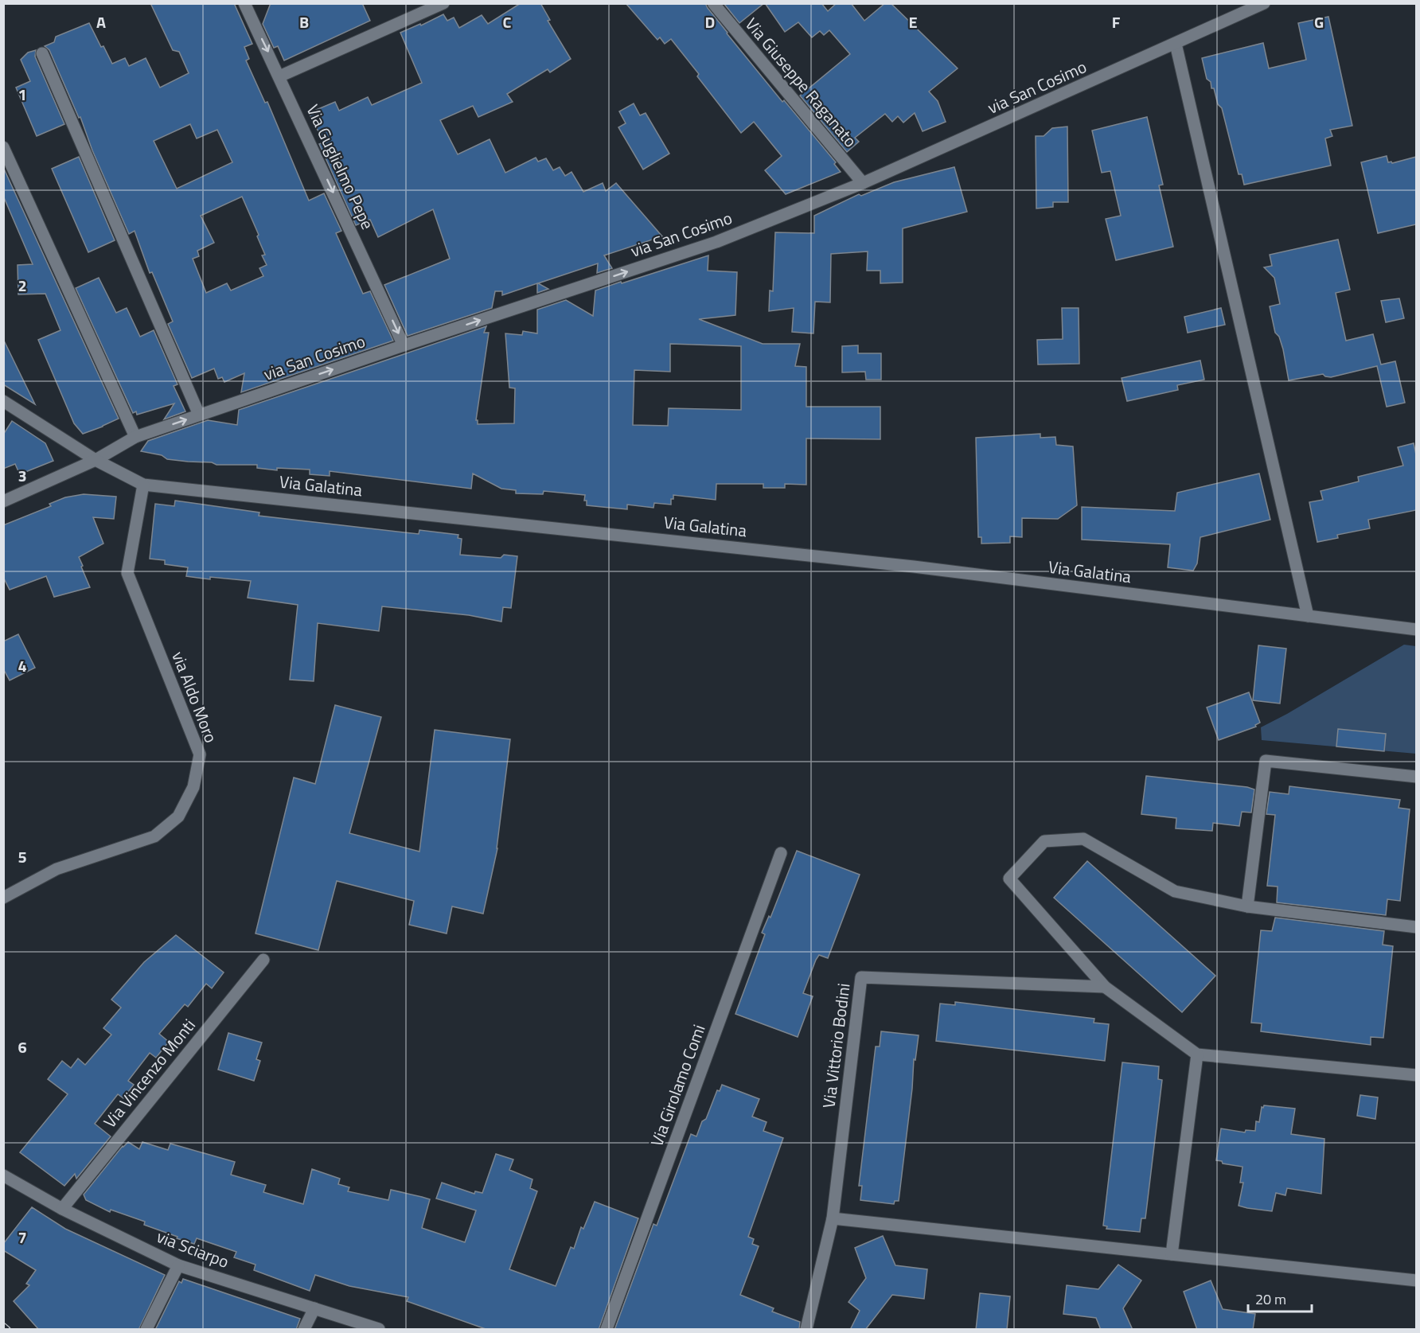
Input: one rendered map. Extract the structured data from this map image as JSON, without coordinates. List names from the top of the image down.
{
  "streets": {
    "street": [
      "Via Giuseppe Raganato",
      "via San Cosimo",
      "Via Guglielmo Pepe",
      "Via Galatina",
      "via Aldo Moro",
      "Via Vittorio Bodini",
      "Via Vincenzo Monti",
      "Via Girolamo Comi",
      "via Sciarpo"
    ]
  },
  "crossings": [
    ["Via Giuseppe Raganato", "via San Cosimo"],
    ["via San Cosimo", "Via Guglielmo Pepe"],
    ["via San Cosimo", "Via Galatina"],
    ["Via Galatina", "via Aldo Moro"],
    ["Via Vincenzo Monti", "via Sciarpo"]
  ],
  "one_way": ["via San Cosimo", "Via Guglielmo Pepe"],
  "scale_bar": "20 m",
  "grid": {
    "columns": [
      "A",
      "B",
      "C",
      "D",
      "E",
      "F",
      "G"
    ],
    "rows": [
      "1",
      "2",
      "3",
      "4",
      "5",
      "6",
      "7"
    ]
  }
}
